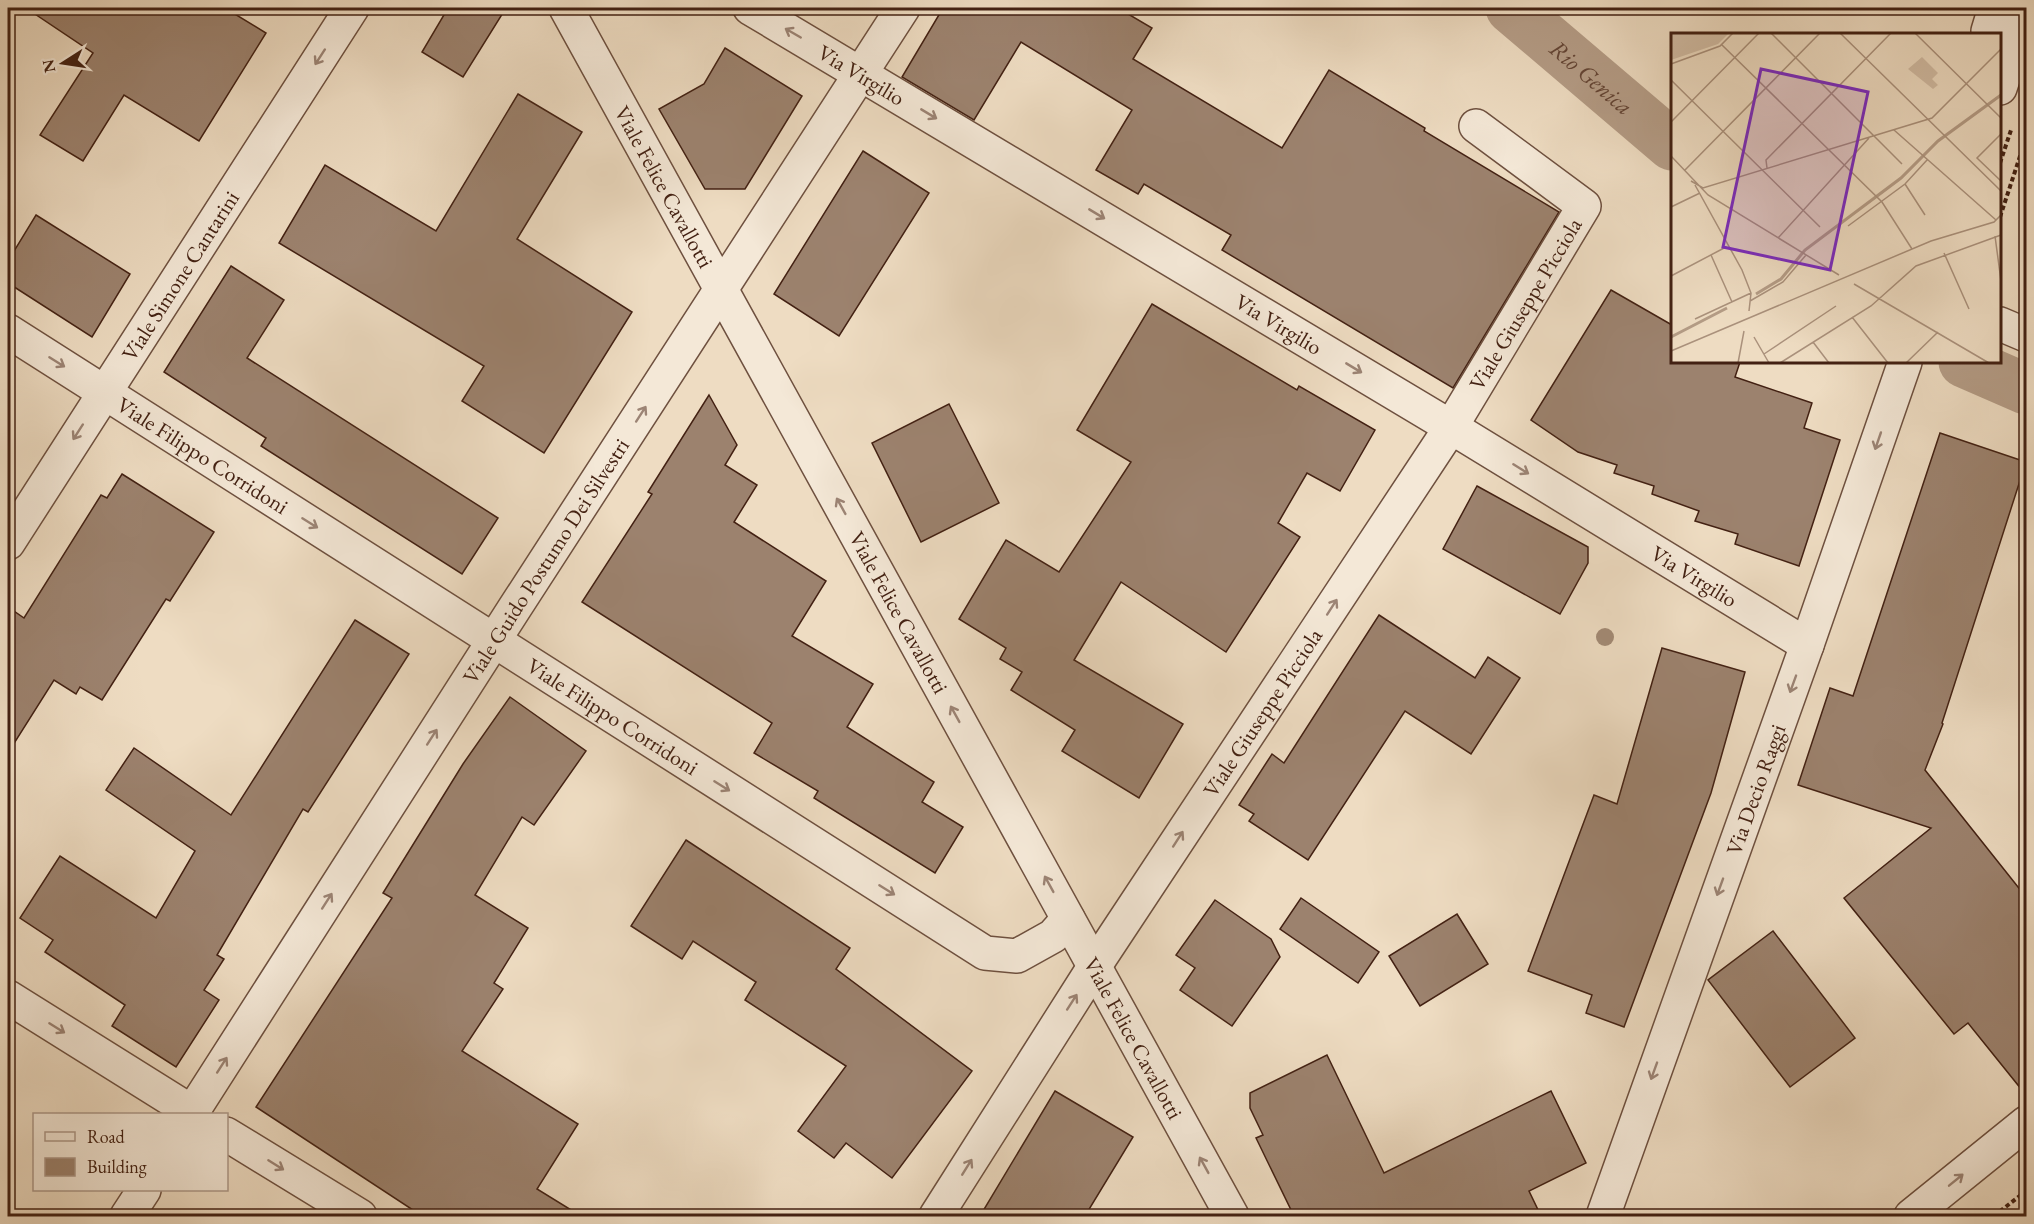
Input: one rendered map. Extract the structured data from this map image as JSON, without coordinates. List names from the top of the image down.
{
  "streets": {
    "street": [
      "Via Virgilio",
      "Viale Felice Cavallotti",
      "Viale Simone Cantarini",
      "Viale Giuseppe Picciola",
      "Viale Filippo Corridoni",
      "Viale Guido Postumo Dei Silvestri",
      "Via Decio Raggi"
    ]
  },
  "crossings": [
    ["Via Virgilio", "Viale Giuseppe Picciola"],
    ["Via Virgilio", "Viale Guido Postumo Dei Silvestri"],
    ["Via Virgilio", "Via Decio Raggi"],
    ["Viale Felice Cavallotti", "Viale Giuseppe Picciola"],
    ["Viale Felice Cavallotti", "Viale Filippo Corridoni"],
    ["Viale Felice Cavallotti", "Viale Guido Postumo Dei Silvestri"],
    ["Viale Simone Cantarini", "Viale Filippo Corridoni"],
    ["Viale Filippo Corridoni", "Viale Guido Postumo Dei Silvestri"]
  ],
  "one_way": [
    "Viale Felice Cavallotti",
    "Viale Simone Cantarini",
    "Viale Giuseppe Picciola",
    "Viale Filippo Corridoni",
    "Viale Guido Postumo Dei Silvestri",
    "Via Decio Raggi"
  ],
  "water": ["Rio Genica"],
  "legend": ["Road", "Building"],
  "north": "left"
}
